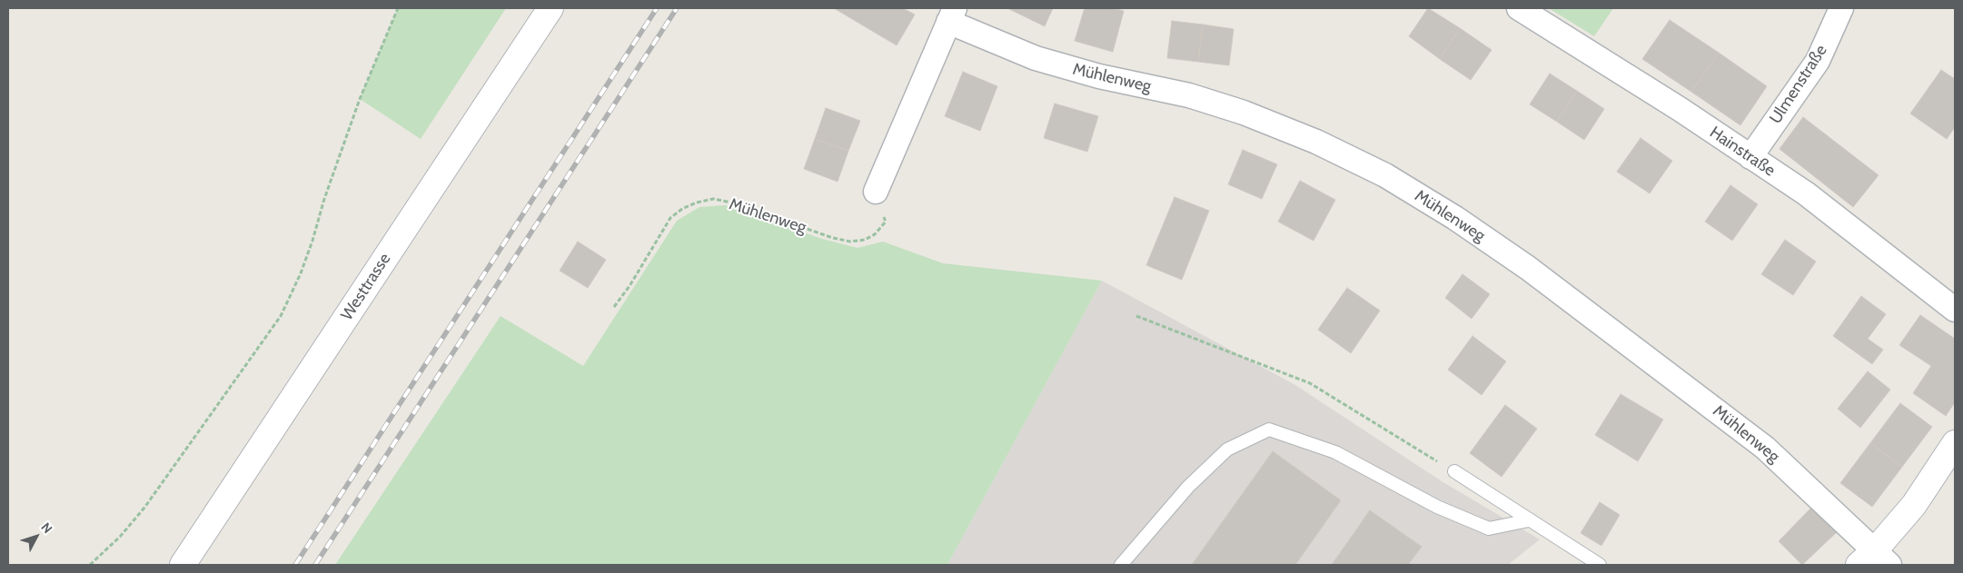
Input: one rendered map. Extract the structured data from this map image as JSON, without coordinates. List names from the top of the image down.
{
  "streets": {
    "main road": ["Westtrasse"],
    "street": ["Mühlenweg", "Ulmenstraße", "Hainstraße"]
  },
  "crossings": [
    ["Ulmenstraße", "Hainstraße"]
  ],
  "north": "top right"
}
